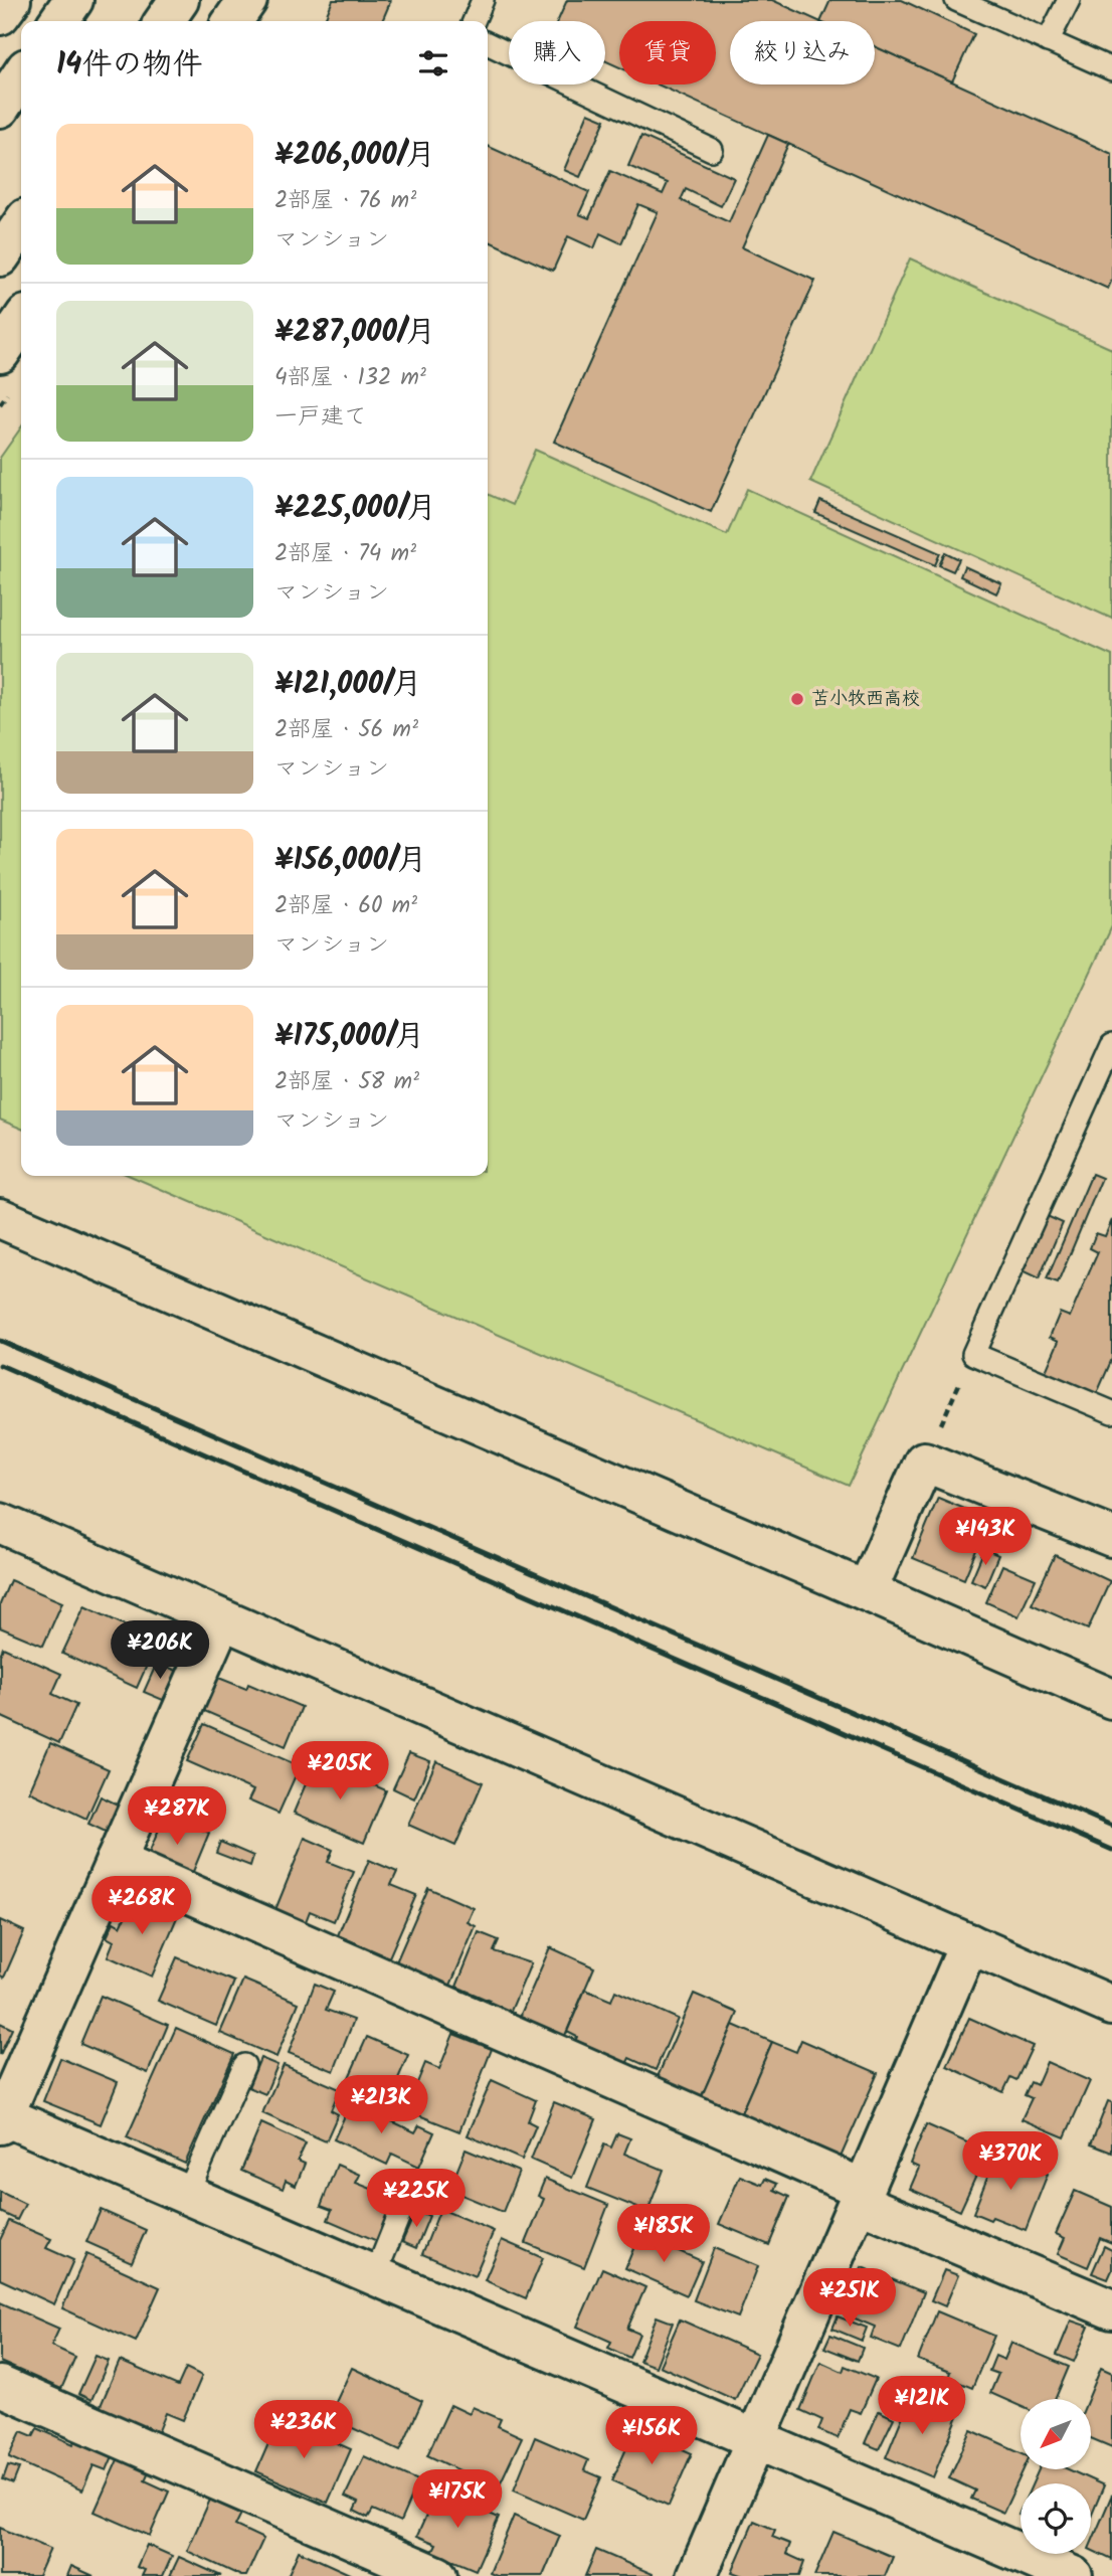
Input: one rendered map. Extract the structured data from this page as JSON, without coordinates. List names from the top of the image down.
{
  "places": ["苫小牧西高校"],
  "north": "bottom left",
  "page": {
    "chip": ["購入", "賃貸", "絞り込み"],
    "heading": "14件の物件",
    "list": [
      {
        "name": "¥206,000/月",
        "note": "2部屋 · 76 m² · マンション"
      },
      {
        "name": "¥287,000/月",
        "note": "4部屋 · 132 m² · 一戸建て"
      },
      {
        "name": "¥225,000/月",
        "note": "2部屋 · 74 m² · マンション"
      },
      {
        "name": "¥121,000/月",
        "note": "2部屋 · 56 m² · マンション"
      },
      {
        "name": "¥156,000/月",
        "note": "2部屋 · 60 m² · マンション"
      },
      {
        "name": "¥175,000/月",
        "note": "2部屋 · 58 m² · マンション"
      }
    ],
    "price": [
      "¥143K",
      "¥206K",
      "¥205K",
      "¥287K",
      "¥268K",
      "¥213K",
      "¥370K",
      "¥225K",
      "¥185K",
      "¥251K",
      "¥121K",
      "¥236K",
      "¥156K",
      "¥175K"
    ]
  }
}
